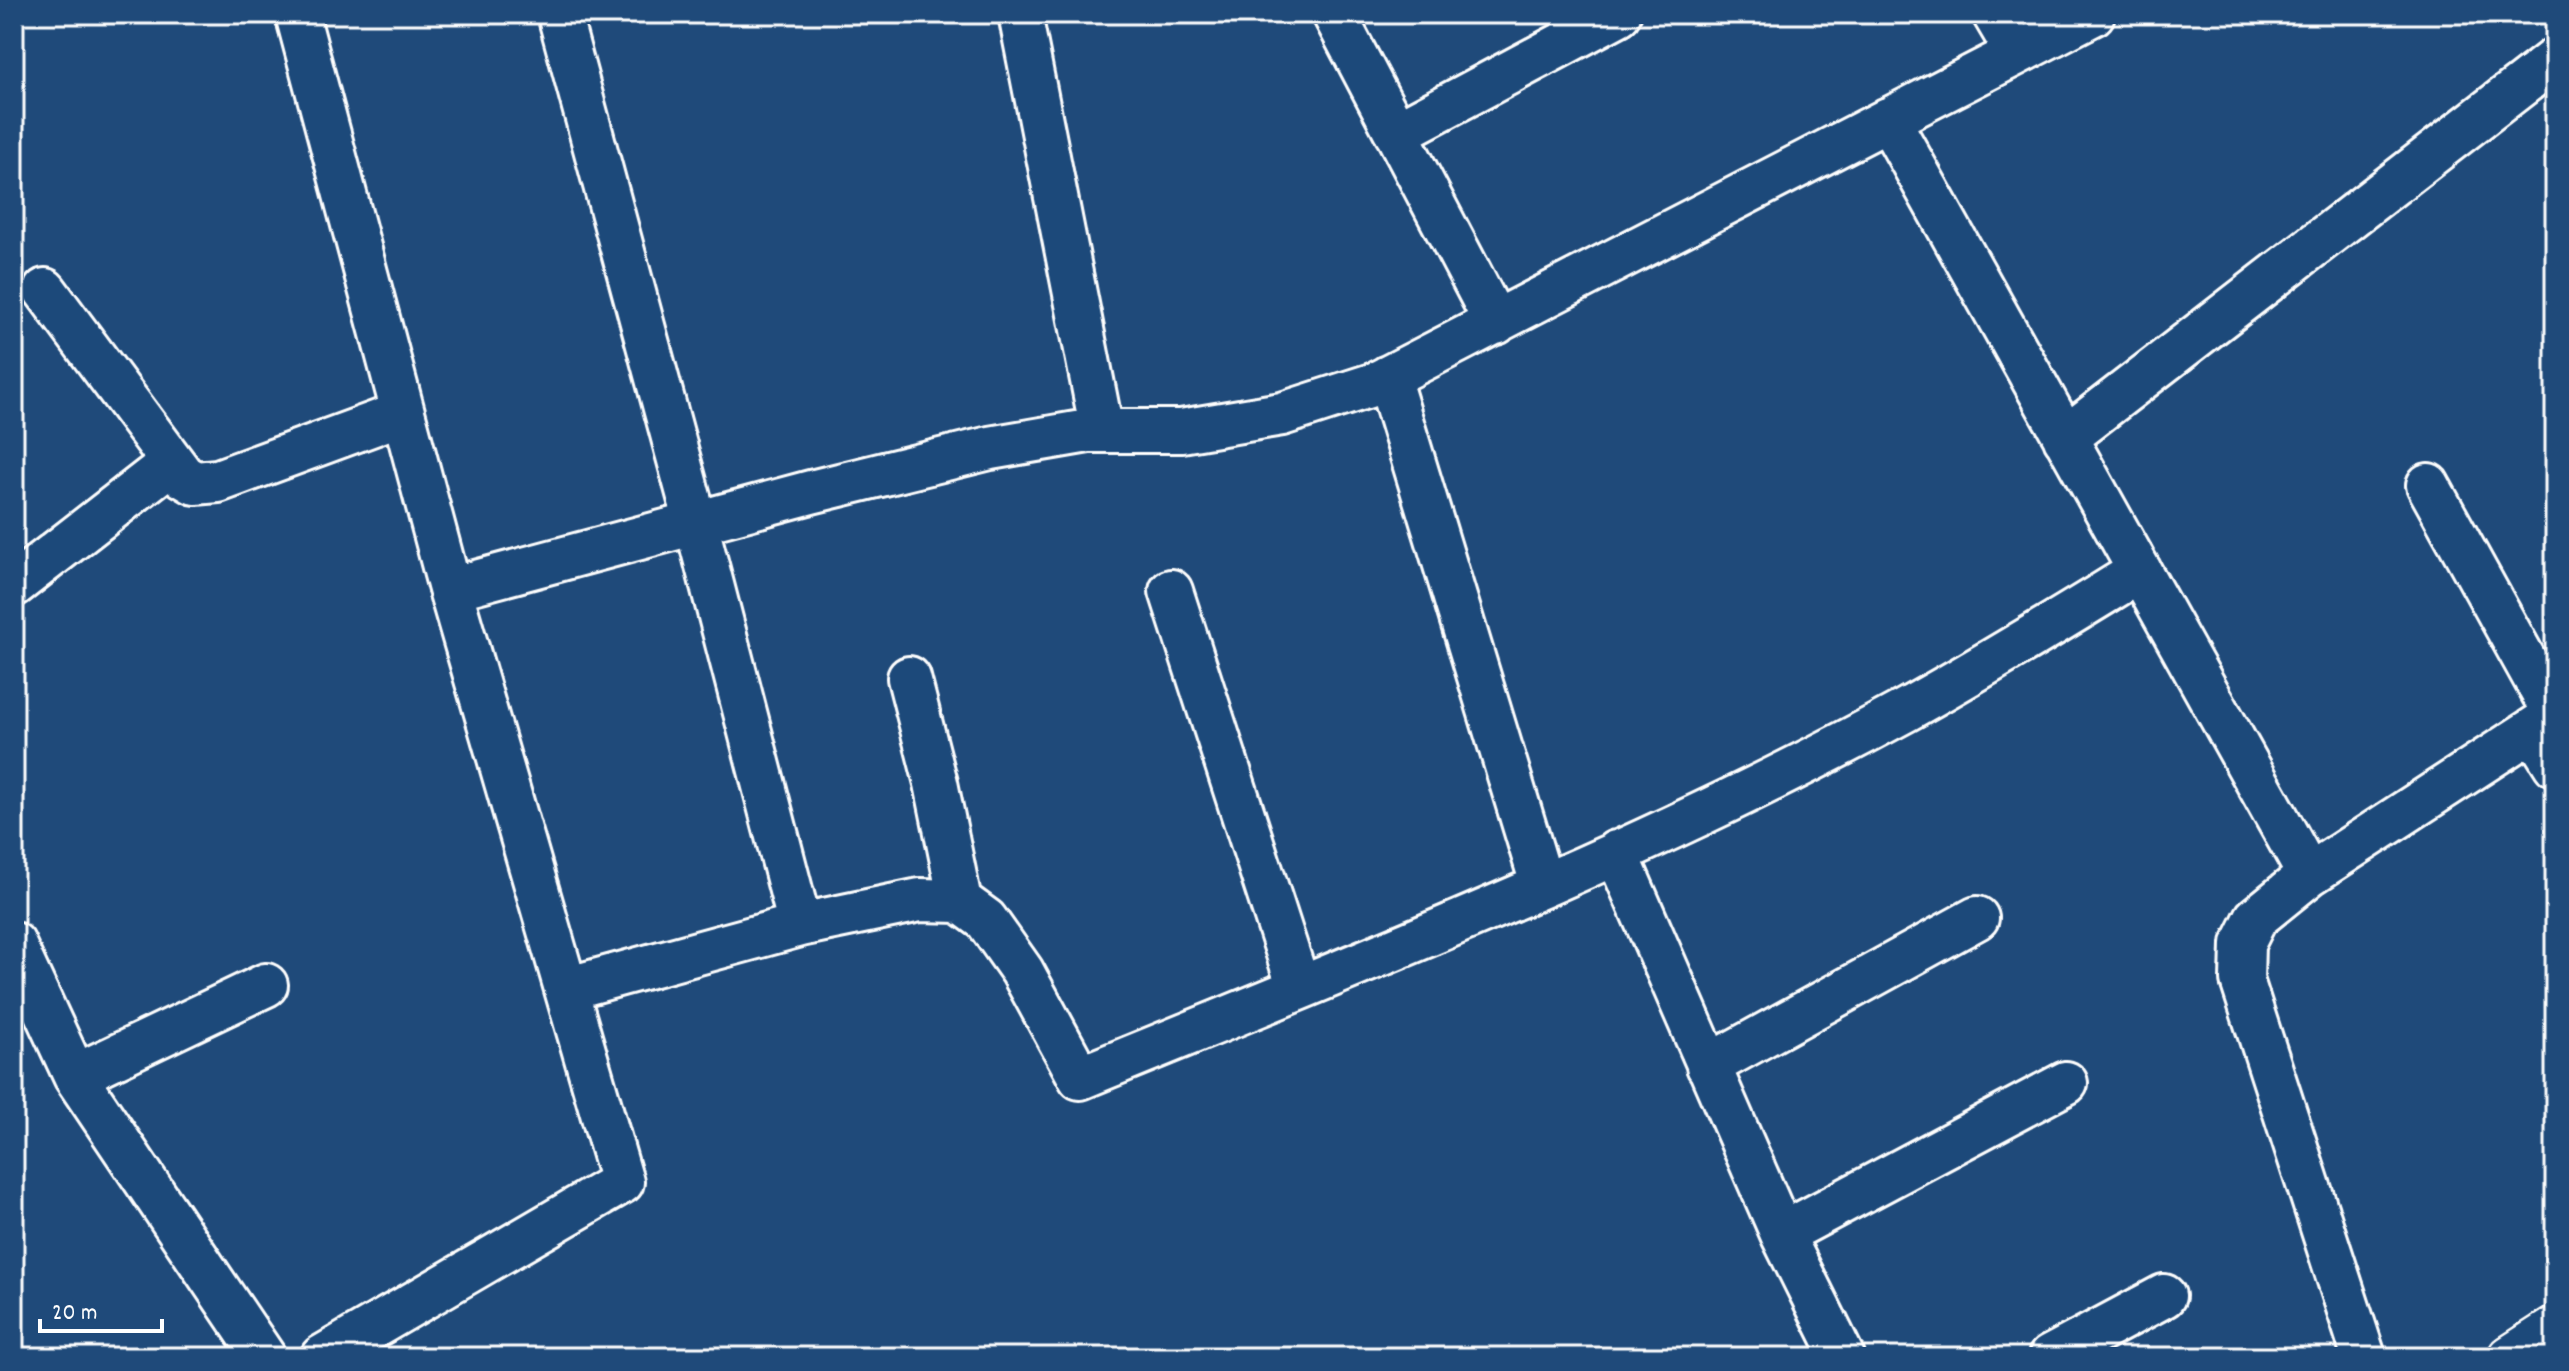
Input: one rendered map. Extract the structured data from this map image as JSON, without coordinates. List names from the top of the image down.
{
  "scale_bar": "20 m"
}
